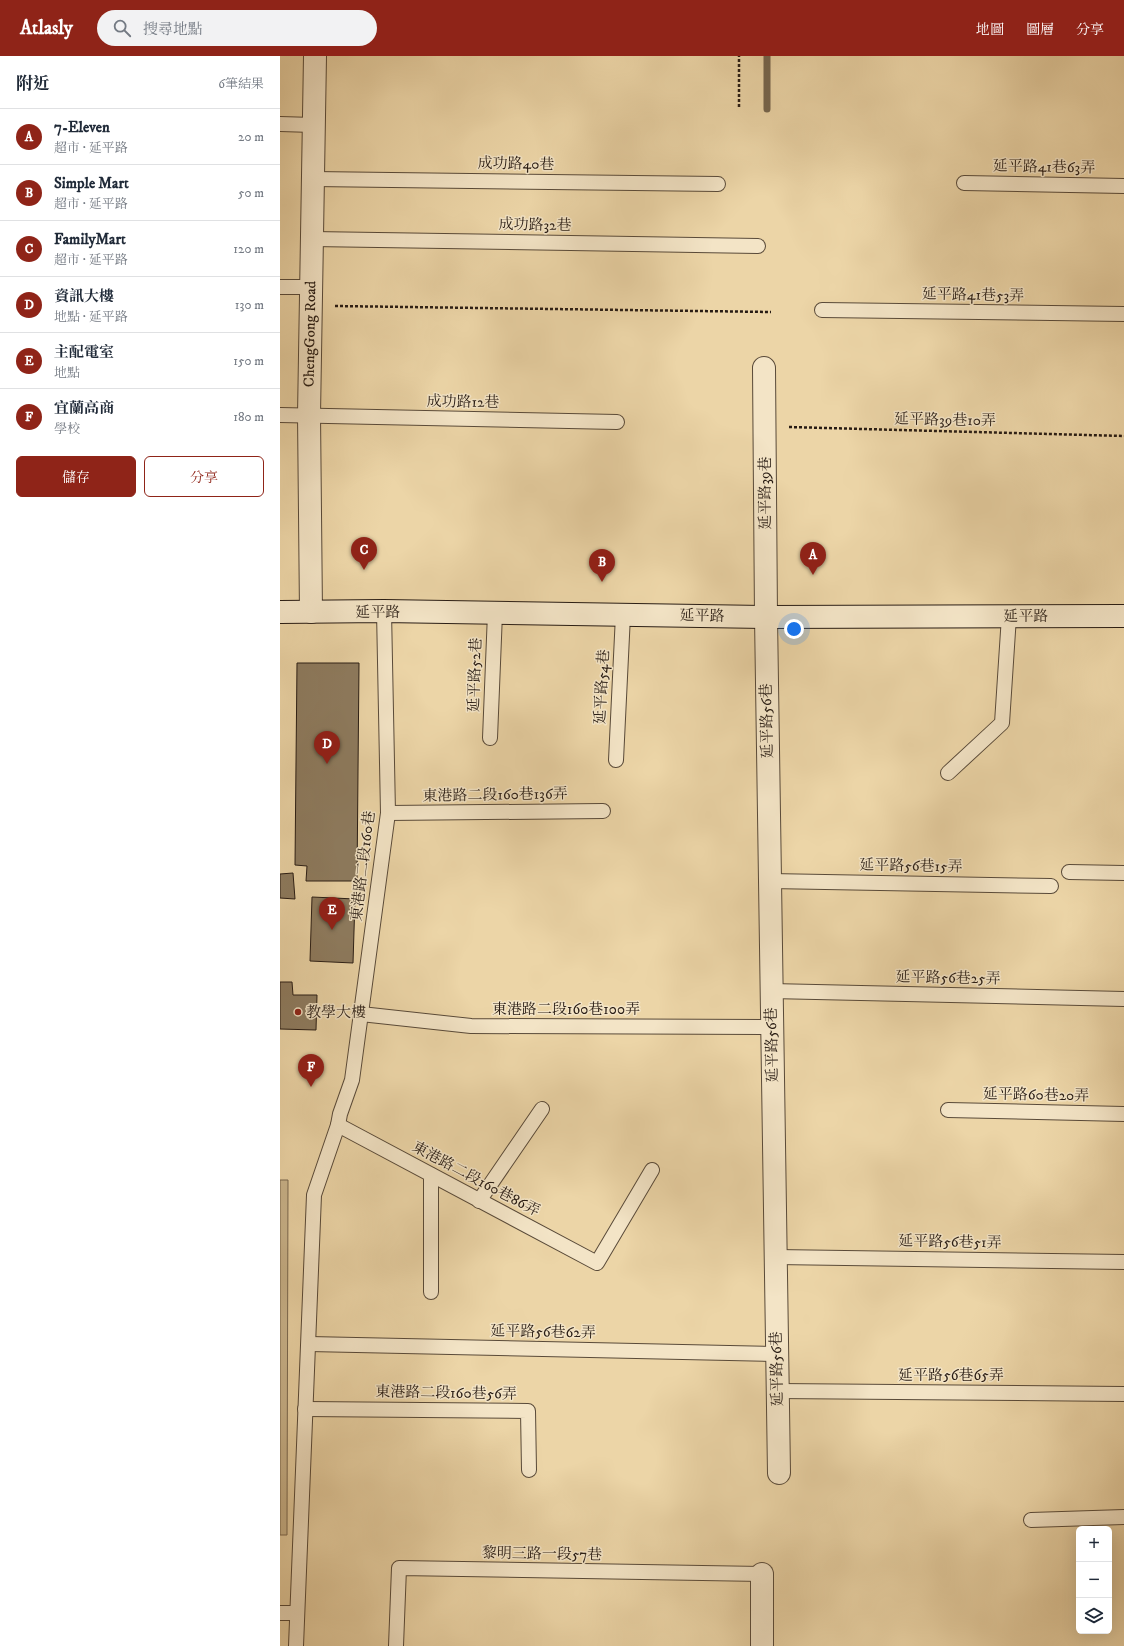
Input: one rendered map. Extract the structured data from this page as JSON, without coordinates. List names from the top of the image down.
{
  "streets": {
    "street": [
      "ChengGong Road",
      "延平路39巷",
      "延平路",
      "延平路56巷"
    ],
    "lane": [
      "成功路40巷",
      "延平路41巷63弄",
      "成功路32巷",
      "延平路41巷53弄",
      "成功路12巷",
      "延平路52巷",
      "延平路54巷",
      "東港路二段160巷136弄",
      "東港路二段160巷",
      "延平路56巷15弄",
      "延平路56巷25弄",
      "東港路二段160巷100弄",
      "延平路60巷20弄",
      "東港路二段160巷86弄",
      "延平路56巷51弄",
      "延平路56巷62弄",
      "延平路56巷65弄",
      "東港路二段160巷56弄",
      "黎明三路一段57巷"
    ],
    "path": ["延平路39巷10弄"]
  },
  "crossings": [
    ["成功路40巷", "ChengGong Road"],
    ["成功路32巷", "ChengGong Road"],
    ["ChengGong Road", "成功路12巷"],
    ["ChengGong Road", "延平路"],
    ["延平路39巷10弄", "延平路39巷"],
    ["延平路39巷", "延平路"],
    ["延平路39巷", "延平路56巷"],
    ["延平路", "延平路52巷"],
    ["延平路", "延平路54巷"],
    ["延平路", "延平路56巷"],
    ["延平路", "東港路二段160巷"],
    ["延平路56巷", "延平路56巷15弄"],
    ["延平路56巷", "延平路56巷25弄"],
    ["延平路56巷", "東港路二段160巷100弄"],
    ["延平路56巷", "延平路56巷51弄"],
    ["延平路56巷", "延平路56巷62弄"],
    ["延平路56巷", "延平路56巷65弄"],
    ["東港路二段160巷136弄", "東港路二段160巷"],
    ["東港路二段160巷", "東港路二段160巷100弄"],
    ["東港路二段160巷", "東港路二段160巷86弄"],
    ["東港路二段160巷", "延平路56巷62弄"],
    ["東港路二段160巷", "東港路二段160巷56弄"]
  ],
  "places": ["教學大樓"],
  "page": {
    "header": "Atlasly",
    "search": "搜尋地點",
    "nav": ["地圖", "圖層", "分享"],
    "heading": ["附近", "6筆結果"],
    "list": [
      {
        "mark": "A",
        "name": "7-Eleven",
        "note": "超市 · 延平路",
        "value": "20 m"
      },
      {
        "mark": "B",
        "name": "Simple Mart",
        "note": "超市 · 延平路",
        "value": "50 m"
      },
      {
        "mark": "C",
        "name": "FamilyMart",
        "note": "超市 · 延平路",
        "value": "120 m"
      },
      {
        "mark": "D",
        "name": "資訊大樓",
        "note": "地點 · 延平路",
        "value": "130 m"
      },
      {
        "mark": "E",
        "name": "主配電室",
        "note": "地點",
        "value": "150 m"
      },
      {
        "mark": "F",
        "name": "宜蘭高商",
        "note": "學校",
        "value": "180 m"
      }
    ],
    "buttons": ["儲存", "分享"],
    "pins": [
      "C",
      "A",
      "B",
      "D",
      "E",
      "F"
    ],
    "map_buttons": ["+", "−"]
  }
}
